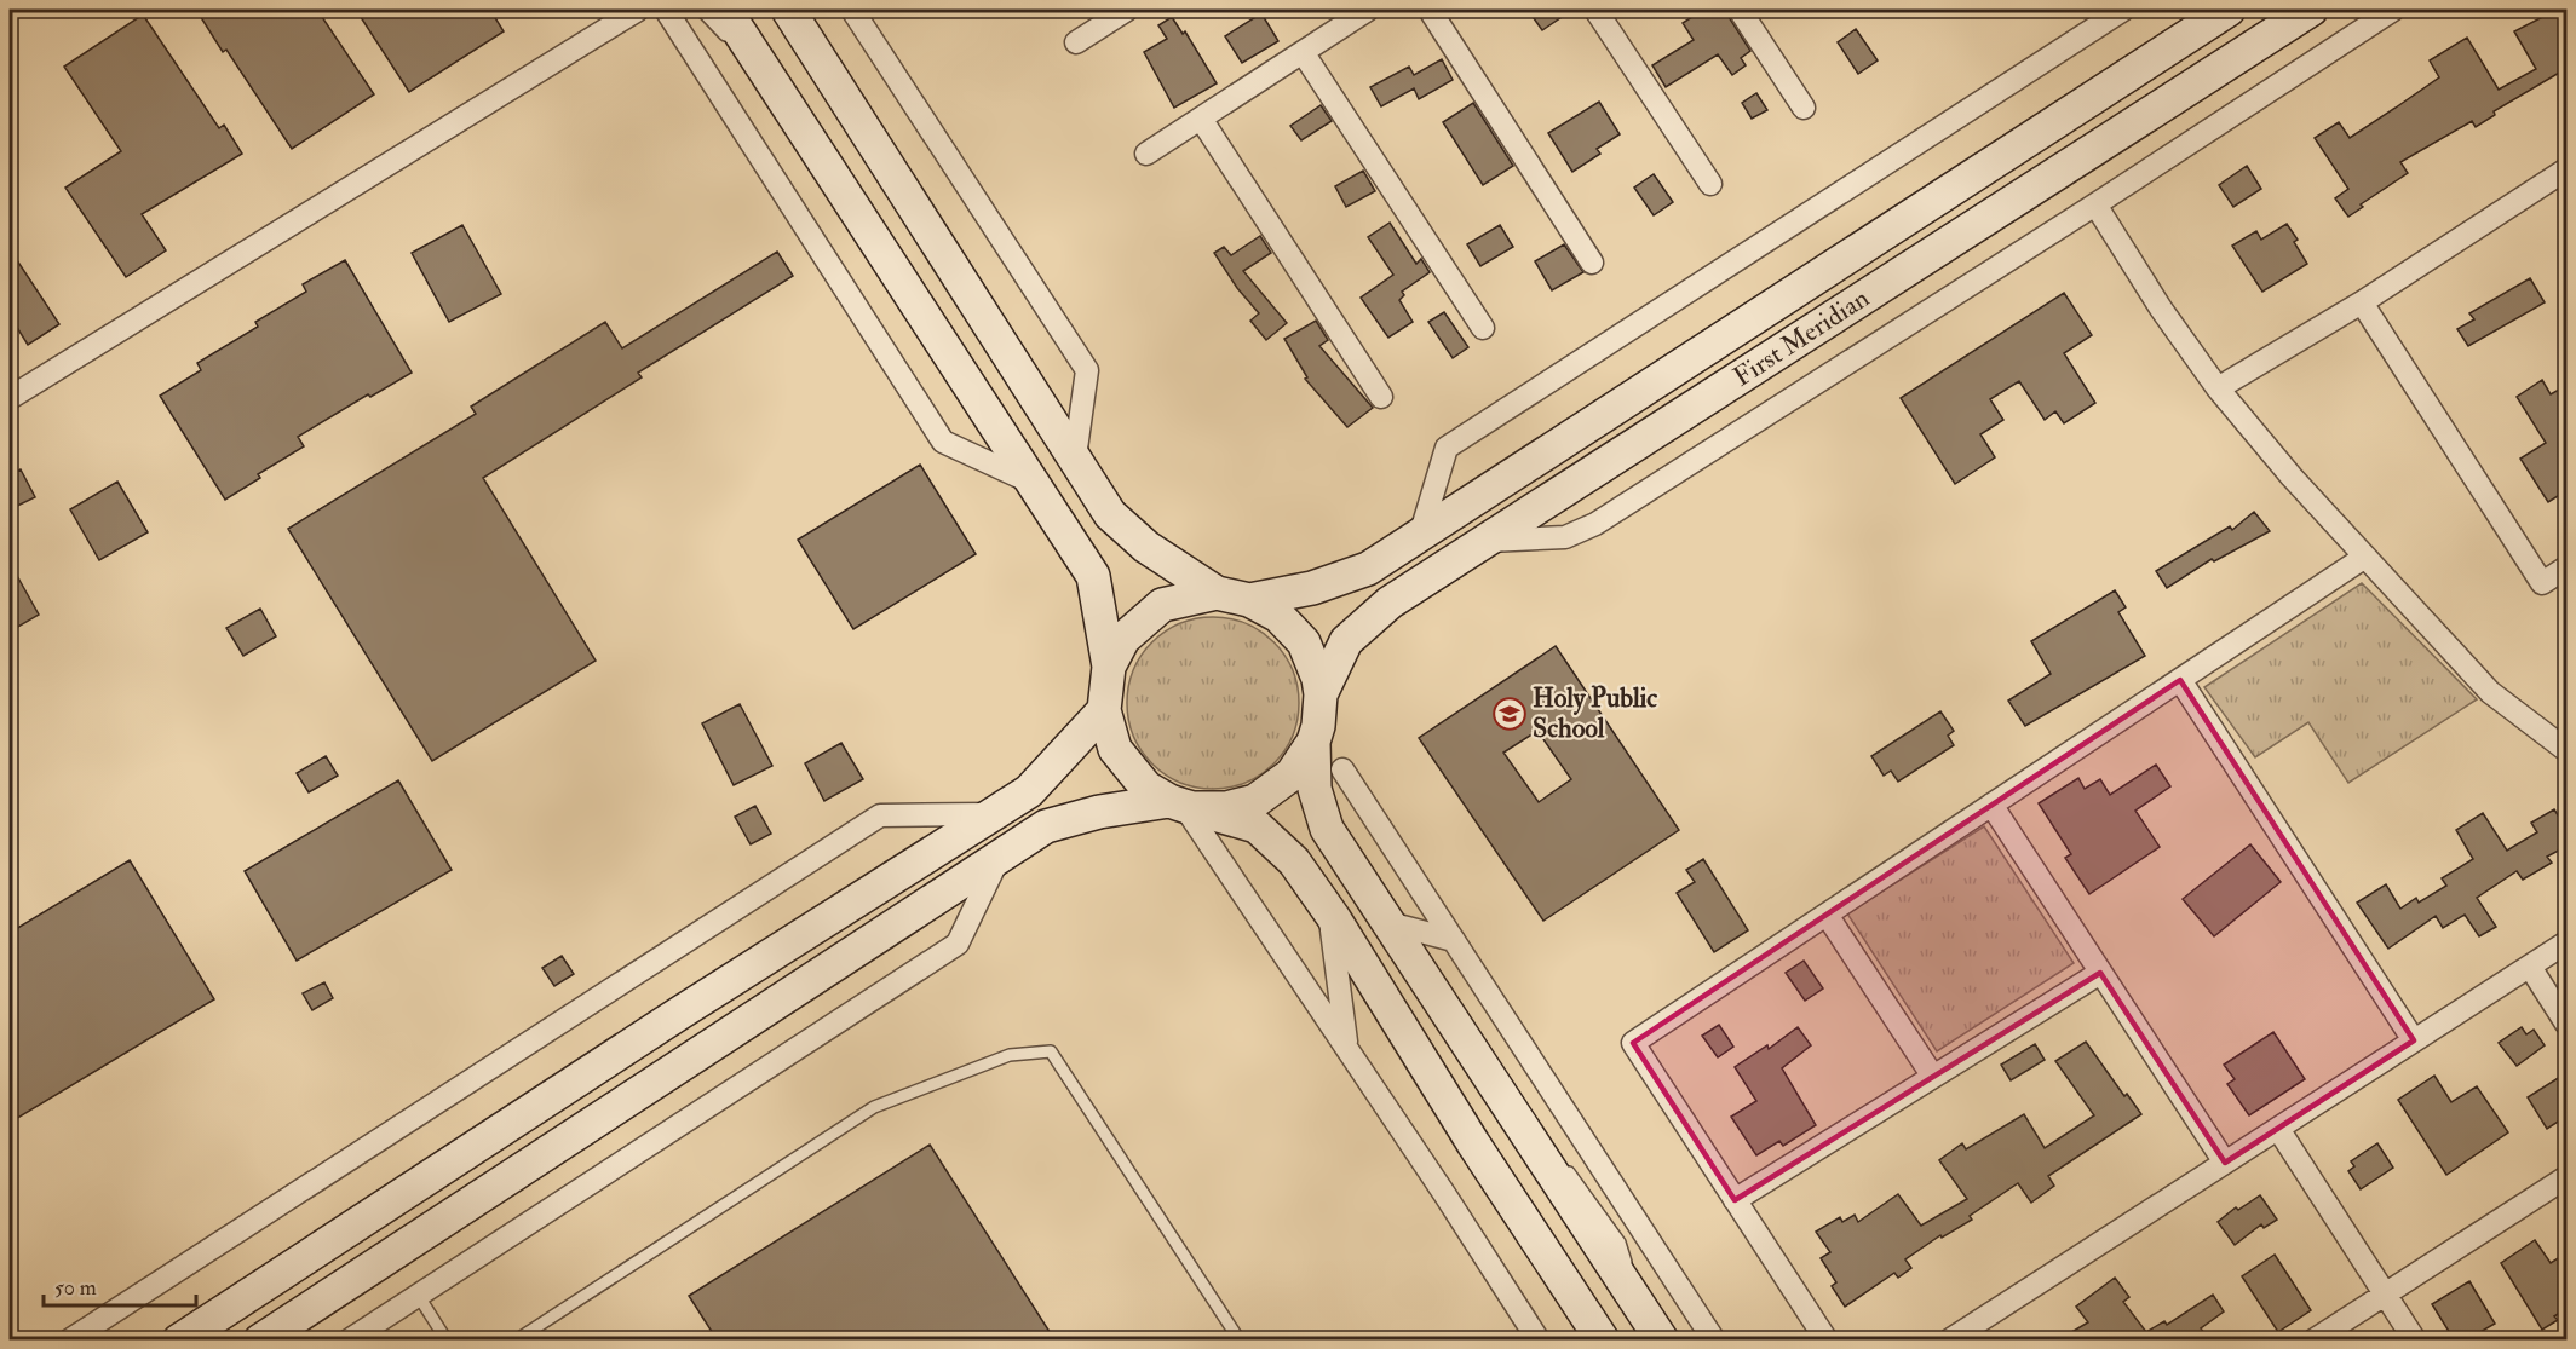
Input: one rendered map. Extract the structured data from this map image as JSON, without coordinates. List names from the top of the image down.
{
  "streets": {
    "street": ["First Meridian"]
  },
  "places": {
    "school or university": ["Holy Public School"]
  },
  "scale_bar": "50 m"
}
